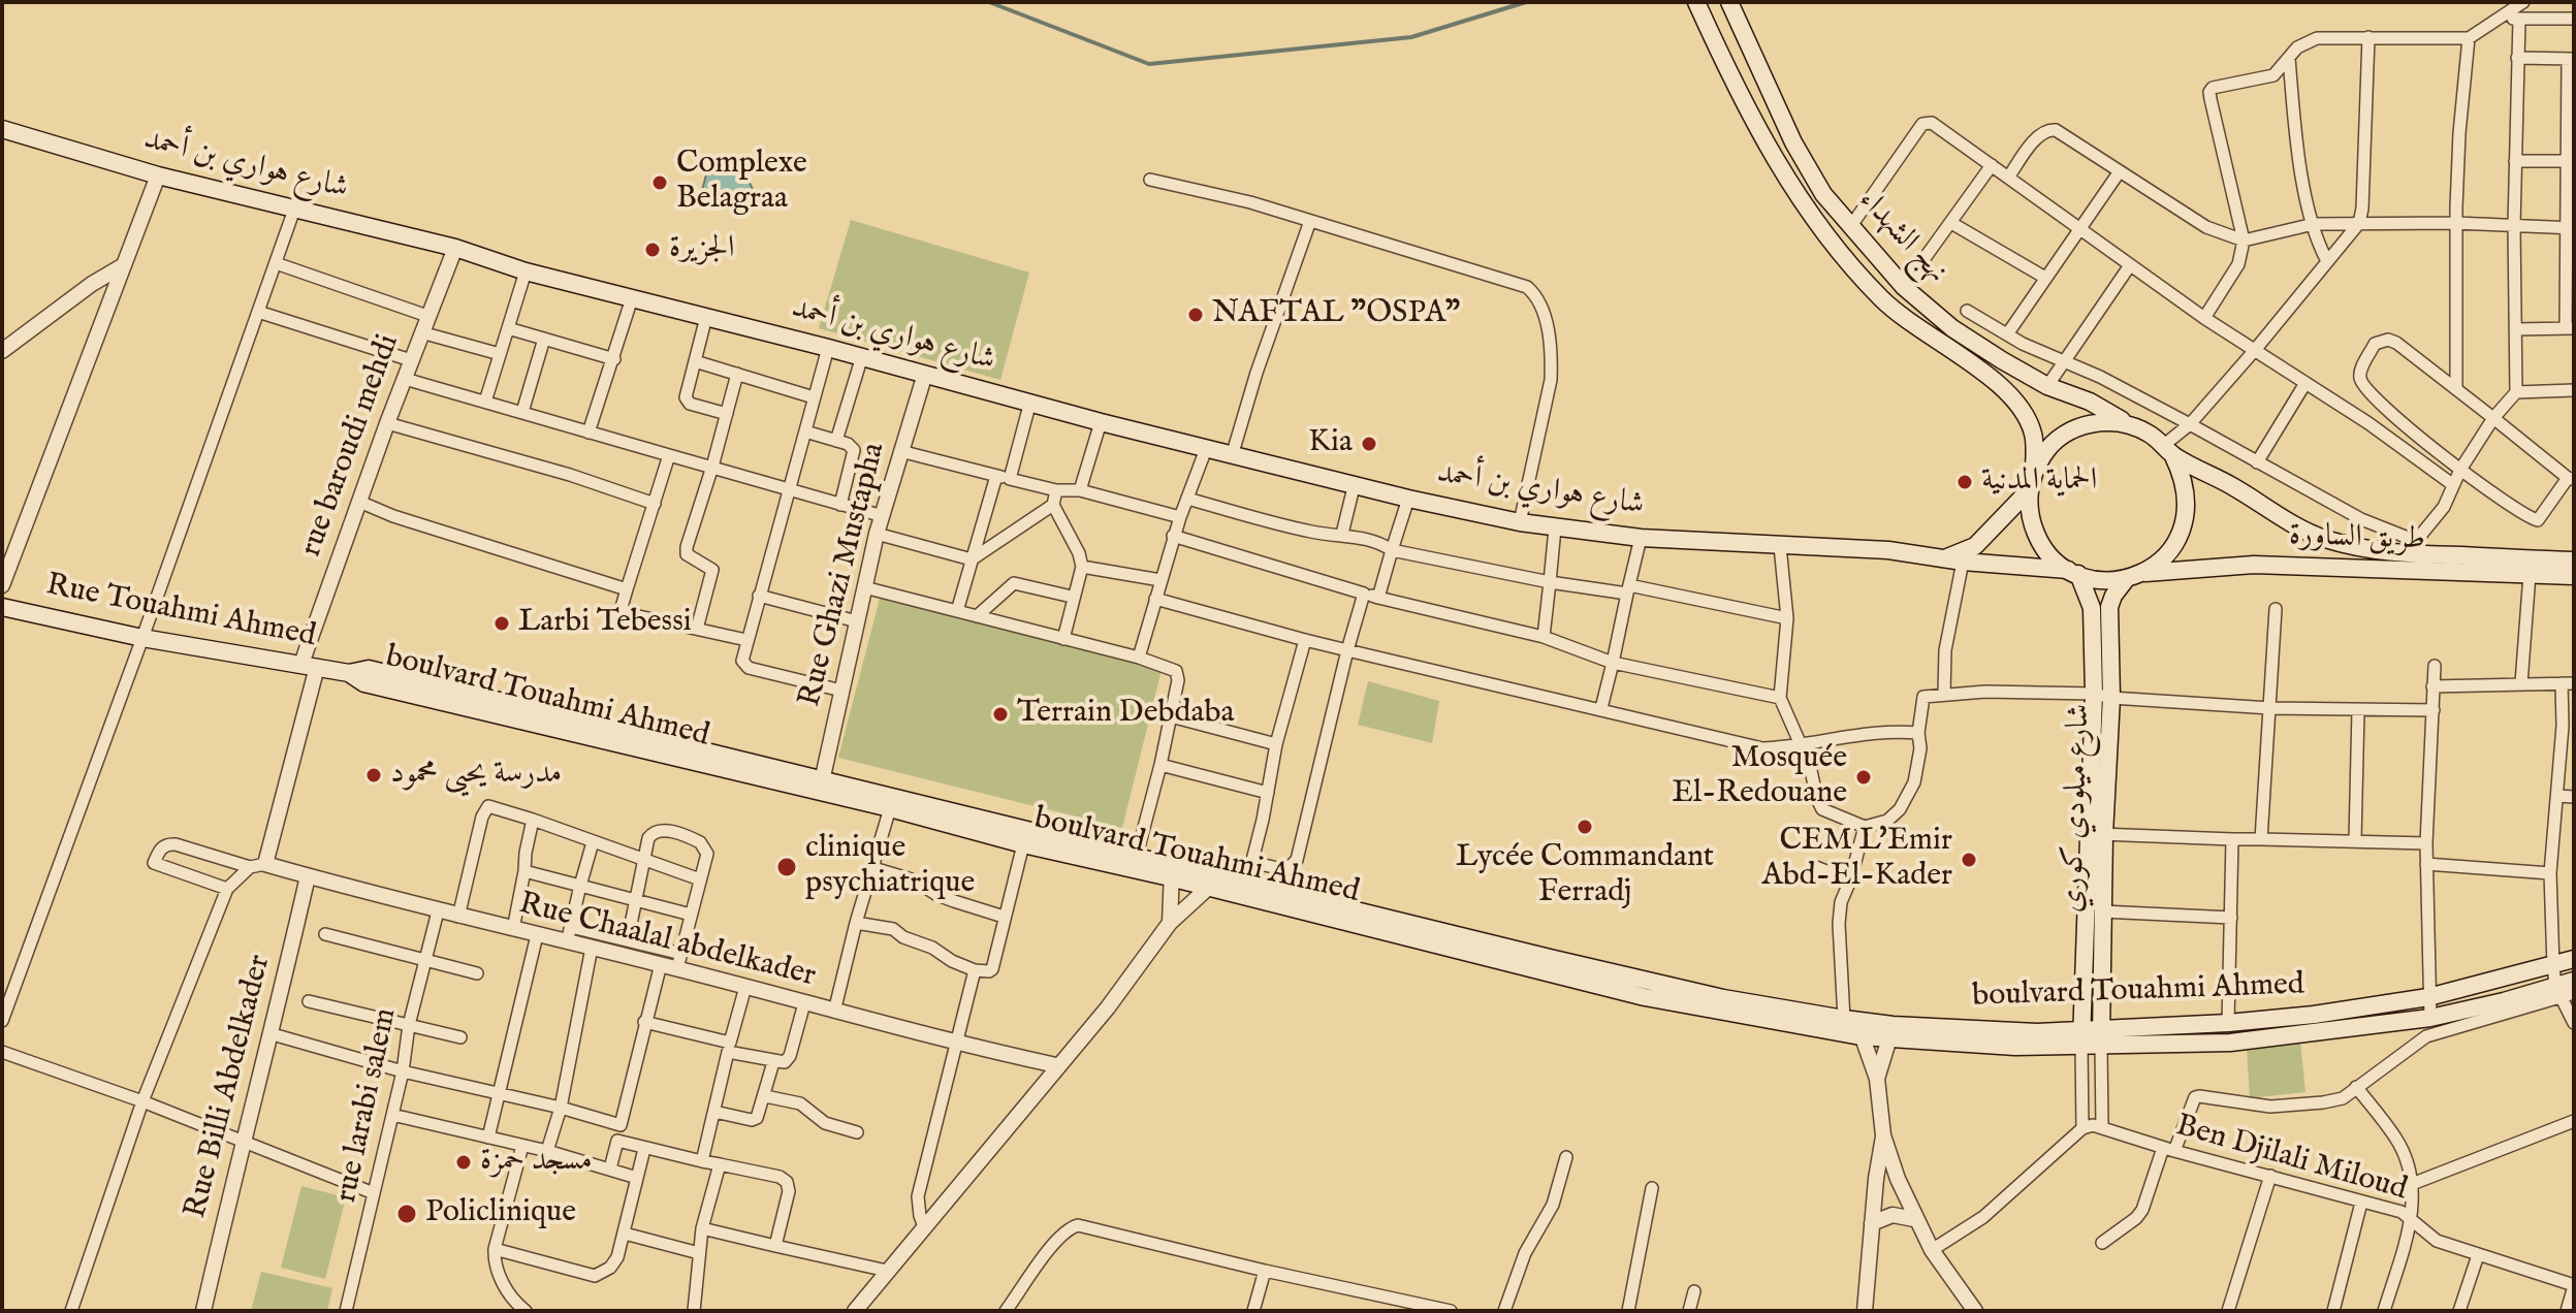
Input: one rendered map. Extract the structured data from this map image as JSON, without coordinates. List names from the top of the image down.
{
  "streets": {
    "main road": [
      "شارع هواري بن أحمد",
      "نهج الشهداء",
      "طريق الساورة",
      "Rue Touahmi Ahmed",
      "boulvard Touahmi Ahmed",
      "شارع ميلودي كوري"
    ],
    "street": [
      "rue baroudi mehdi",
      "Rue Ghazi Mustapha",
      "Rue Chaalal abdelkader",
      "Rue Billi Abdelkader",
      "rue larabi salem",
      "Ben Djilali Miloud"
    ]
  },
  "crossings": [
    ["شارع هواري بن أحمد", "rue baroudi mehdi"],
    ["شارع هواري بن أحمد", "Rue Ghazi Mustapha"],
    ["نهج الشهداء", "طريق الساورة"],
    ["نهج الشهداء", "شارع ميلودي كوري"],
    ["rue baroudi mehdi", "Rue Touahmi Ahmed"],
    ["rue baroudi mehdi", "Rue Chaalal abdelkader"],
    ["طريق الساورة", "شارع ميلودي كوري"],
    ["Rue Ghazi Mustapha", "boulvard Touahmi Ahmed"],
    ["Rue Touahmi Ahmed", "boulvard Touahmi Ahmed"],
    ["boulvard Touahmi Ahmed", "شارع ميلودي كوري"],
    ["Rue Chaalal abdelkader", "Rue Billi Abdelkader"],
    ["Rue Chaalal abdelkader", "rue larabi salem"]
  ],
  "places": [
    "Complexe Belagraa",
    "الجزيرة",
    "NAFTAL \"OSPA\"",
    "Kia",
    "الحماية المدنية",
    "Larbi Tebessi",
    "Terrain Debdaba",
    "مدرسة يحيى محمود",
    "Mosquée El-Redouane",
    "Lycée Commandant Ferradj",
    "CEM L'Emir Abd-El-Kader",
    "clinique psychiatrique",
    "مسجد حمزة",
    "Policlinique"
  ]
}
